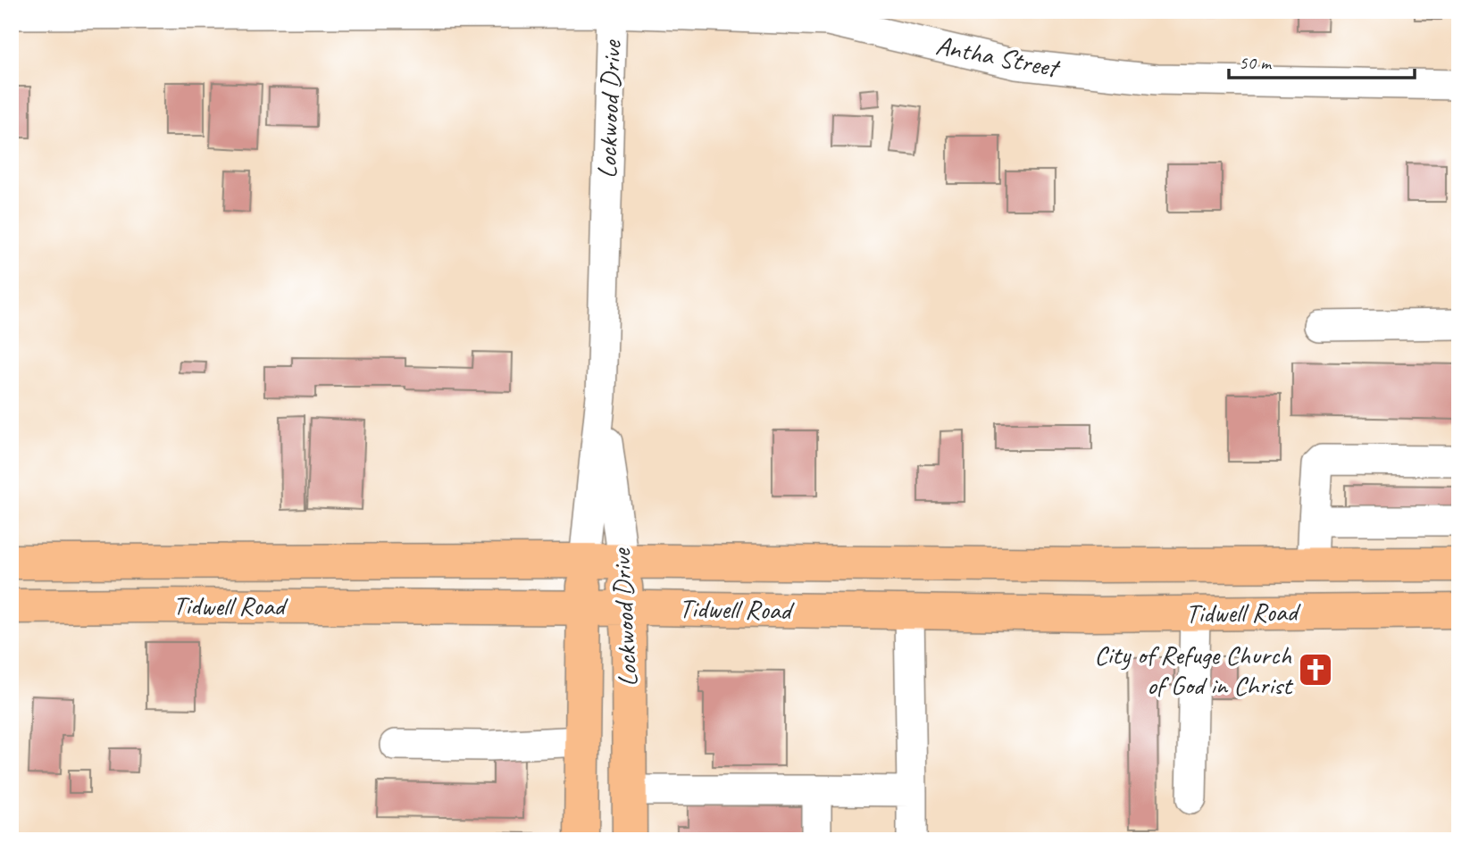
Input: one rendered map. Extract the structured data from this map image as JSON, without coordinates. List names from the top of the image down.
{
  "streets": {
    "main road": ["Lockwood Drive", "Tidwell Road"],
    "street": ["Antha Street"]
  },
  "crossings": [
    ["Antha Street", "Lockwood Drive"],
    ["Lockwood Drive", "Tidwell Road"]
  ],
  "places": {
    "church": ["City of Refuge Church of God in Christ"]
  },
  "scale_bar": "50 m"
}
